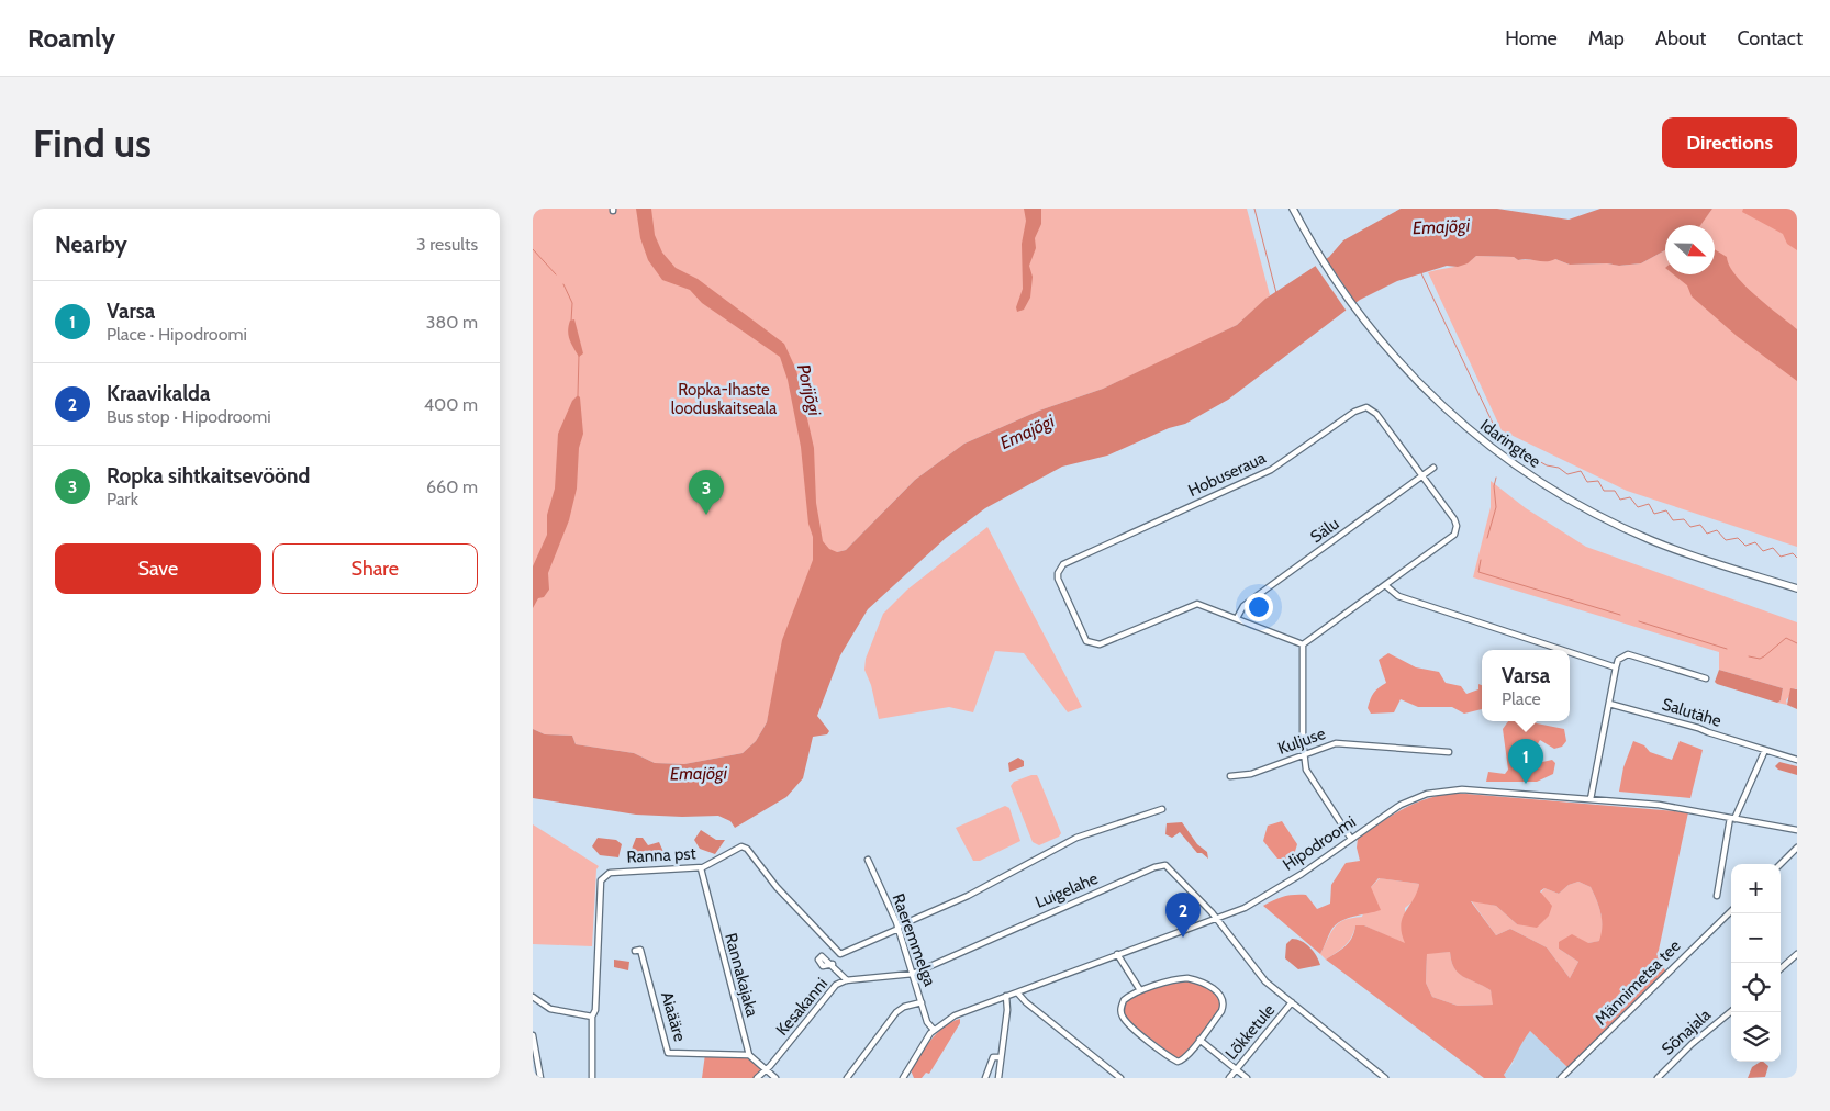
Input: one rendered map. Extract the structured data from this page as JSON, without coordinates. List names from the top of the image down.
{
  "streets": {
    "main road": ["Idaringtee"],
    "street": [
      "Hobuseraua",
      "Sälu",
      "Salutähe",
      "Kuljuse",
      "Hipodroomi",
      "Ranna pst",
      "Luigelahe",
      "Raeremmelga",
      "Rannakajaka",
      "Männimetsa tee",
      "Kesakanni",
      "Aiaääre",
      "Lõkketule",
      "Sõnajala"
    ]
  },
  "crossings": [
    ["Hobuseraua", "Sälu"],
    ["Hipodroomi", "Luigelahe"],
    ["Hipodroomi", "Raeremmelga"],
    ["Ranna pst", "Raeremmelga"],
    ["Ranna pst", "Rannakajaka"],
    ["Luigelahe", "Raeremmelga"],
    ["Luigelahe", "Kesakanni"],
    ["Luigelahe", "Lõkketule"],
    ["Raeremmelga", "Kesakanni"],
    ["Rannakajaka", "Aiaääre"]
  ],
  "water": ["Emajõgi", "Porijõgi"],
  "parks": ["Ropka-Ihaste looduskaitseala"],
  "north": "right",
  "page": {
    "header": "Roamly",
    "nav": [
      "Home",
      "Map",
      "About",
      "Contact"
    ],
    "buttons": [
      "Directions",
      ["Save", "Share"]
    ],
    "title": "Find us",
    "heading": ["Nearby", "3 results"],
    "list": [
      {
        "mark": "1",
        "name": "Varsa",
        "note": "Place · Hipodroomi",
        "value": "380 m"
      },
      {
        "mark": "2",
        "name": "Kraavikalda",
        "note": "Bus stop · Hipodroomi",
        "value": "400 m"
      },
      {
        "mark": "3",
        "name": "Ropka sihtkaitsevöönd",
        "note": "Park",
        "value": "660 m"
      }
    ],
    "pins": ["3", "1", "2"],
    "popup": ["Varsa", "Place"],
    "map_buttons": ["+", "−"]
  }
}
